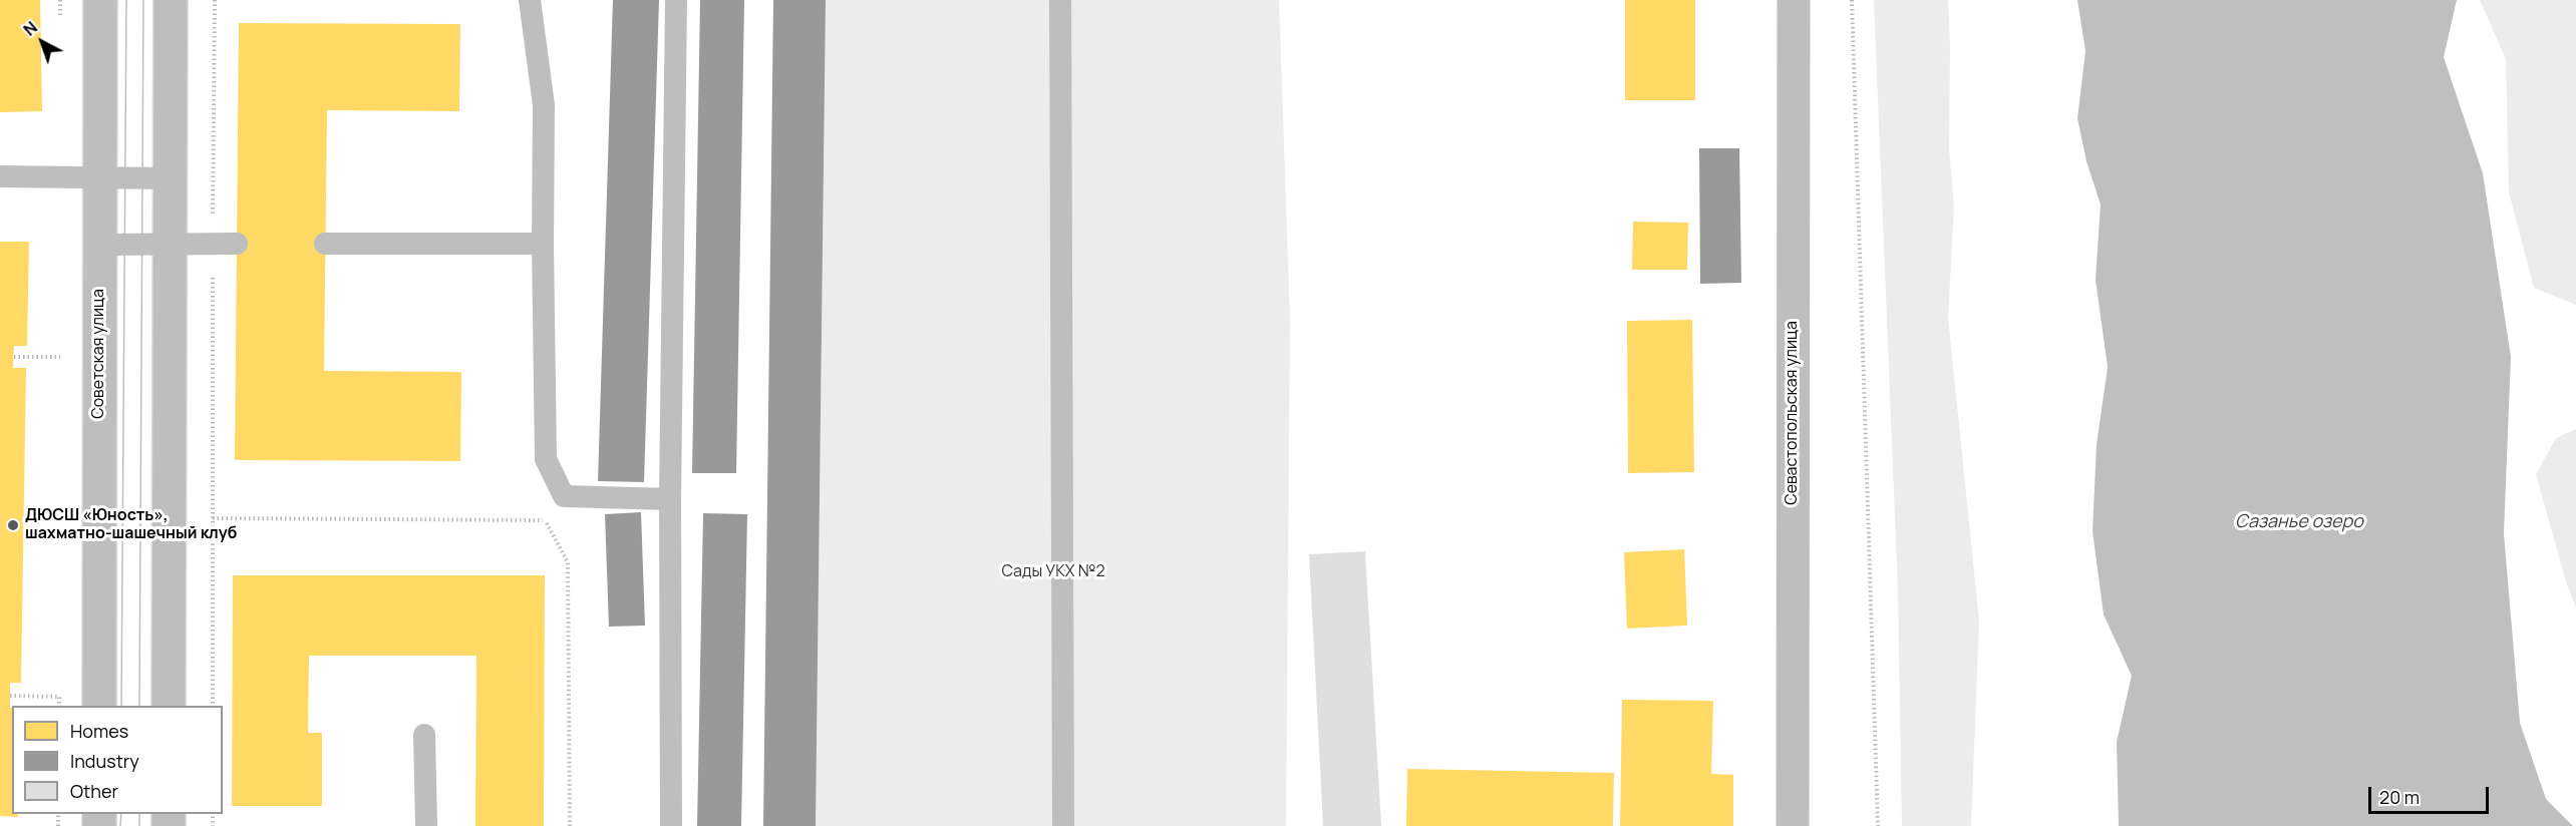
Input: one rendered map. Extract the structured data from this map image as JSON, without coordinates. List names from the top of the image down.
{
  "streets": {
    "main road": ["Советская улица", "Севастопольская улица"]
  },
  "water": ["Сазанье озеро"],
  "parks": ["Сады УКХ №2"],
  "places": ["ДЮСШ «Юность», шахматно-шашечный клуб"],
  "legend": ["Homes", "Industry", "Other"],
  "scale_bar": "20 m",
  "north": "top left"
}
